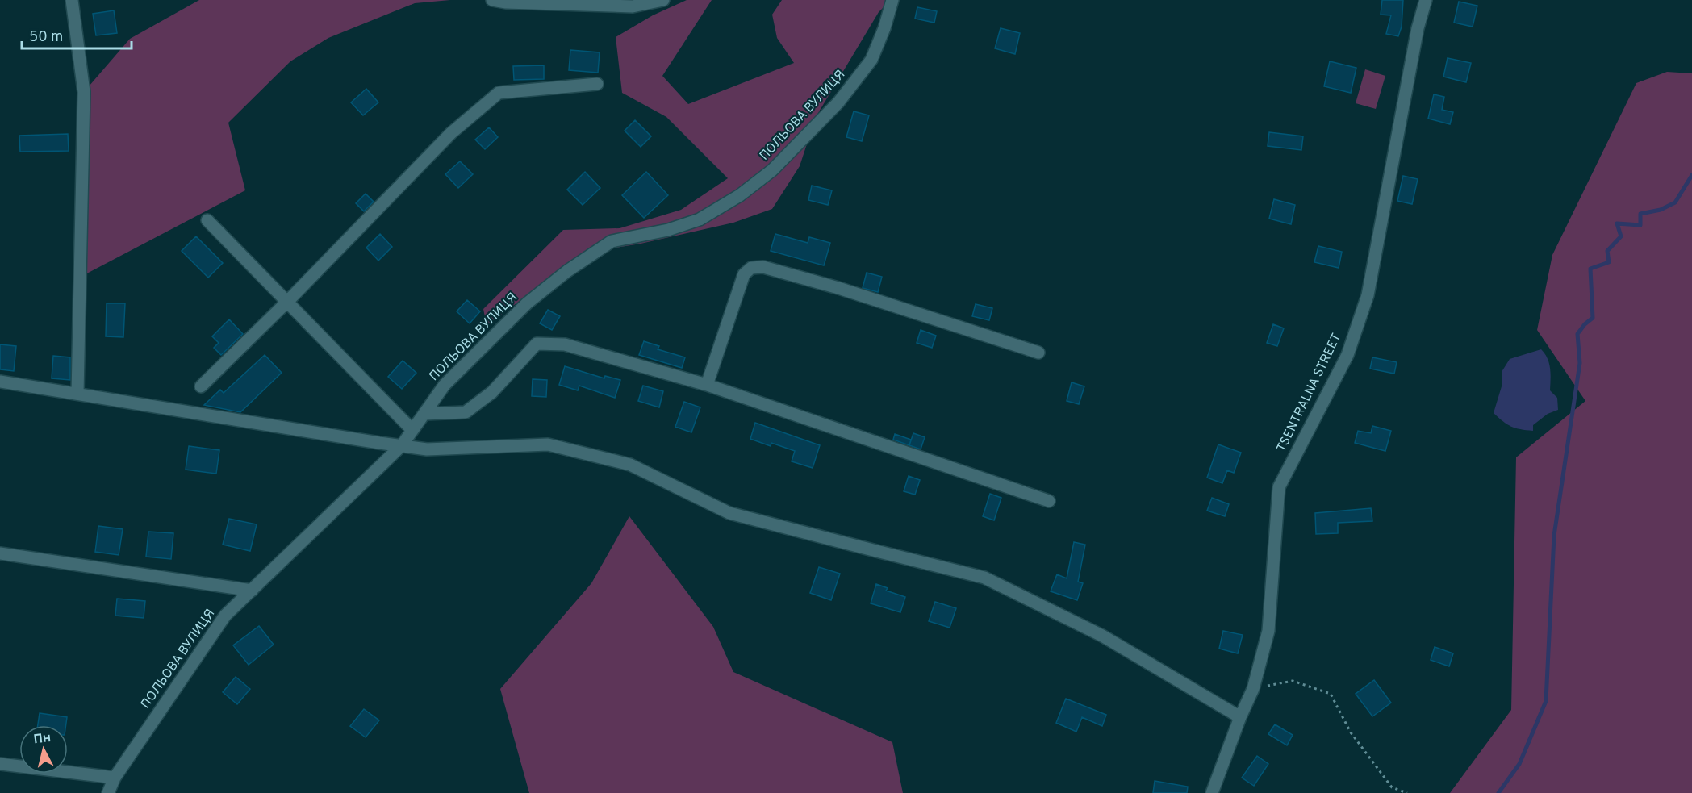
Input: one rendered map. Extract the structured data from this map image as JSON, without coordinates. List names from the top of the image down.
{
  "streets": {
    "street": ["ПОЛЬОВА ВУЛИЦЯ", "TSENTRALNA STREET"]
  },
  "scale_bar": "50 m",
  "north": "top"
}
